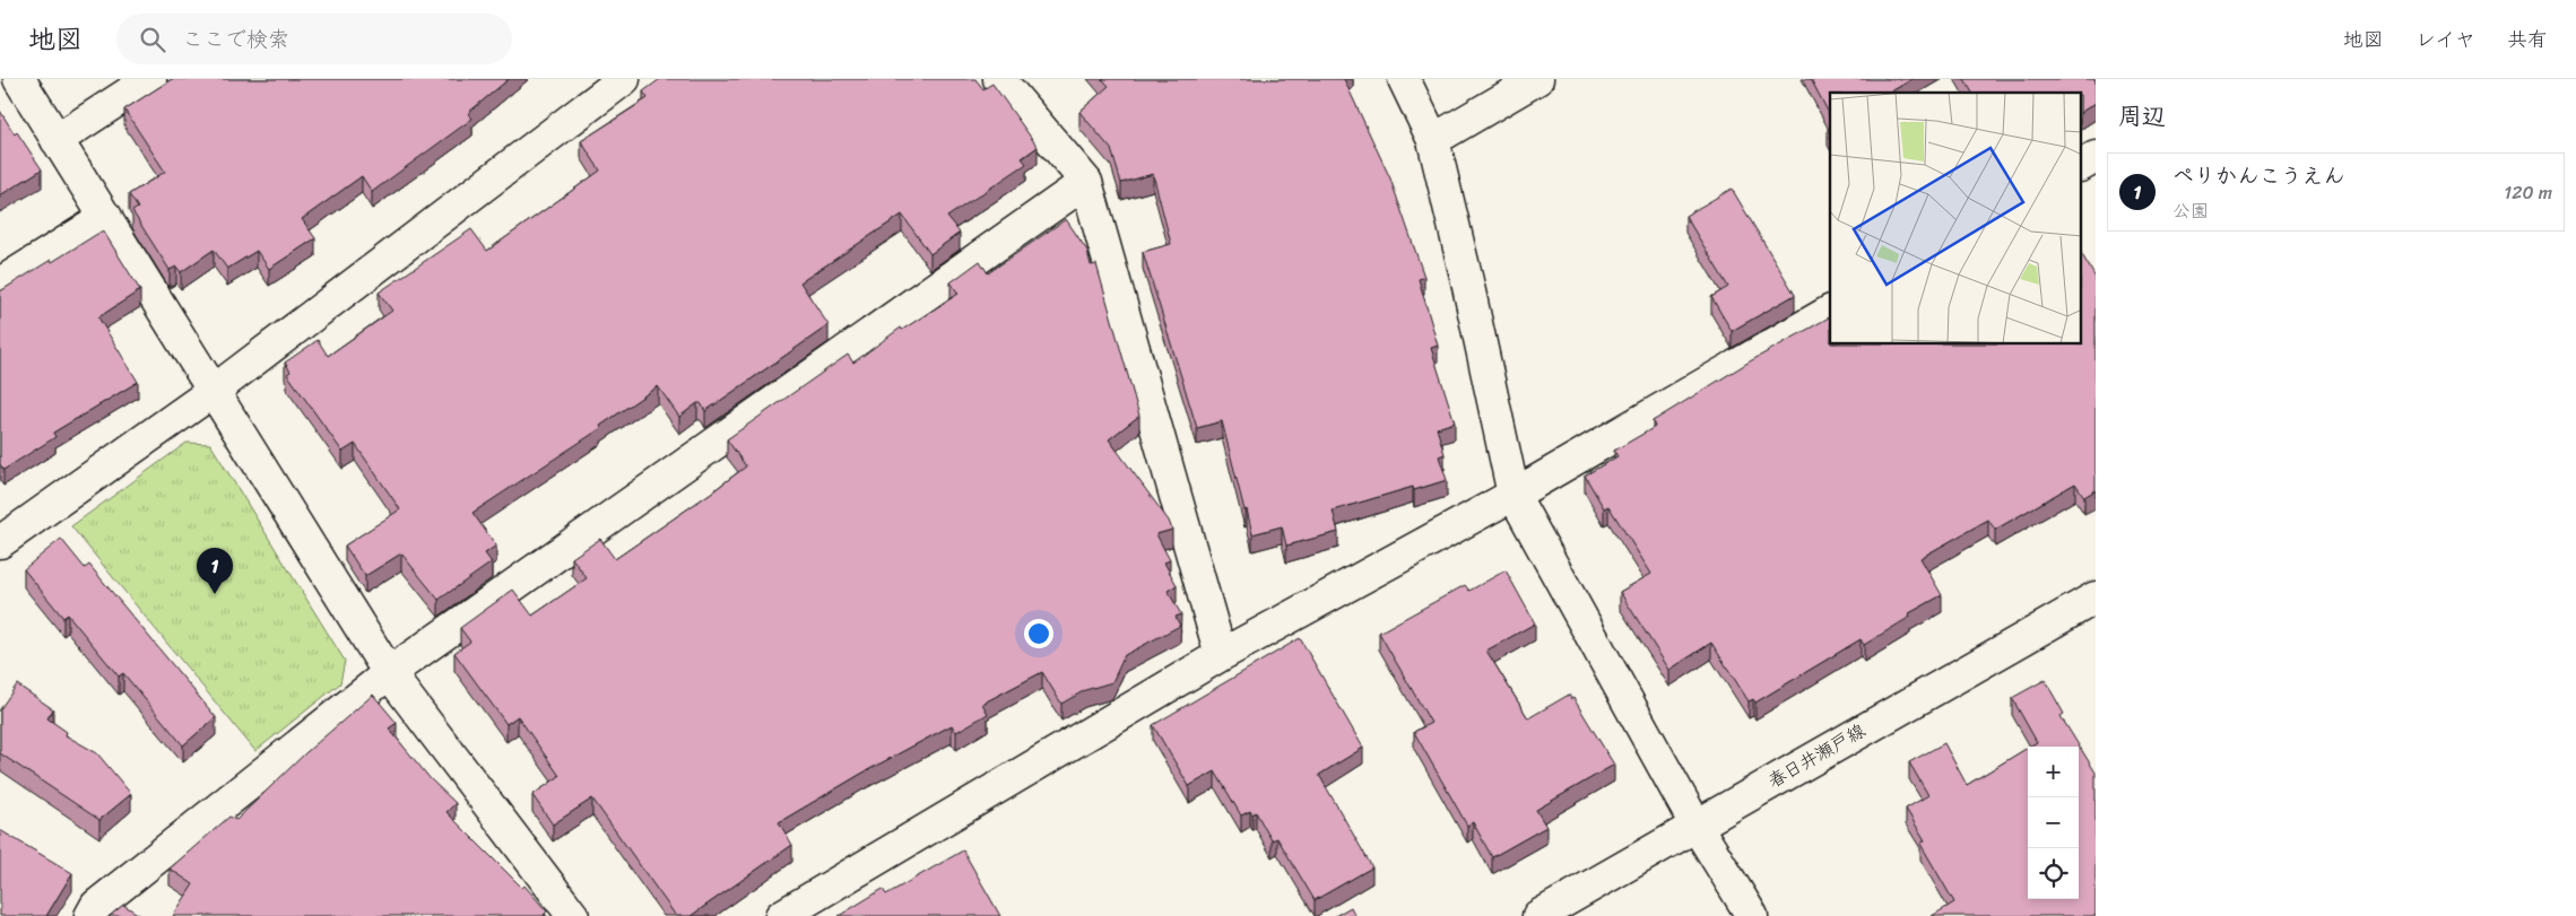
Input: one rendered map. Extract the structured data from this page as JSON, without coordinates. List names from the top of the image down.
{
  "streets": {
    "street": ["春日井瀬戸線"]
  },
  "page": {
    "header": "地図",
    "search": "ここで検索",
    "nav": ["地図", "レイヤ", "共有"],
    "heading": "周辺",
    "list": [
      {
        "mark": "1",
        "name": "ペりかんこうえん",
        "note": "公園",
        "value": "120 m"
      }
    ],
    "pins": "1",
    "map_buttons": ["+", "−"]
  }
}
